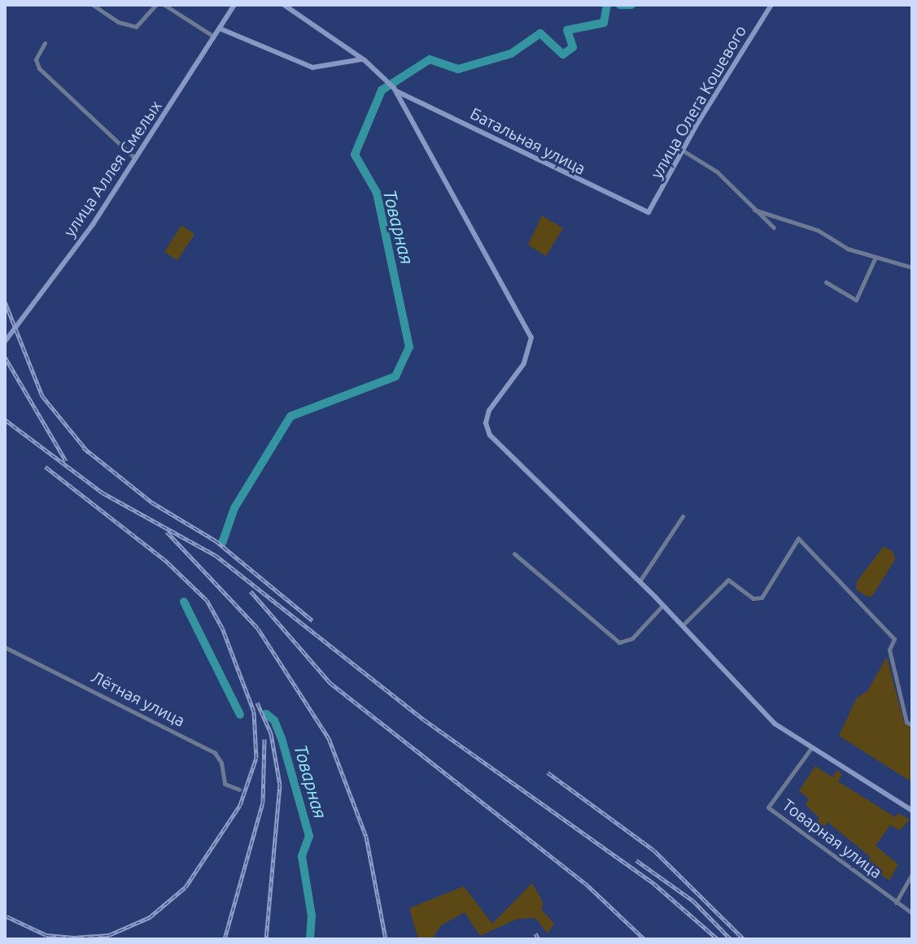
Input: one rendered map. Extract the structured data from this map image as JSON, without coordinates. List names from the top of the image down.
{
  "streets": {
    "main road": ["улица Олега Кошевого", "Батальная улица", "улица Аллея Смелых"],
    "street": ["Лётная улица", "Товарная улица"]
  },
  "crossings": [
    ["улица Олега Кошевого", "Батальная улица"]
  ],
  "water": ["Товарная"]
}
